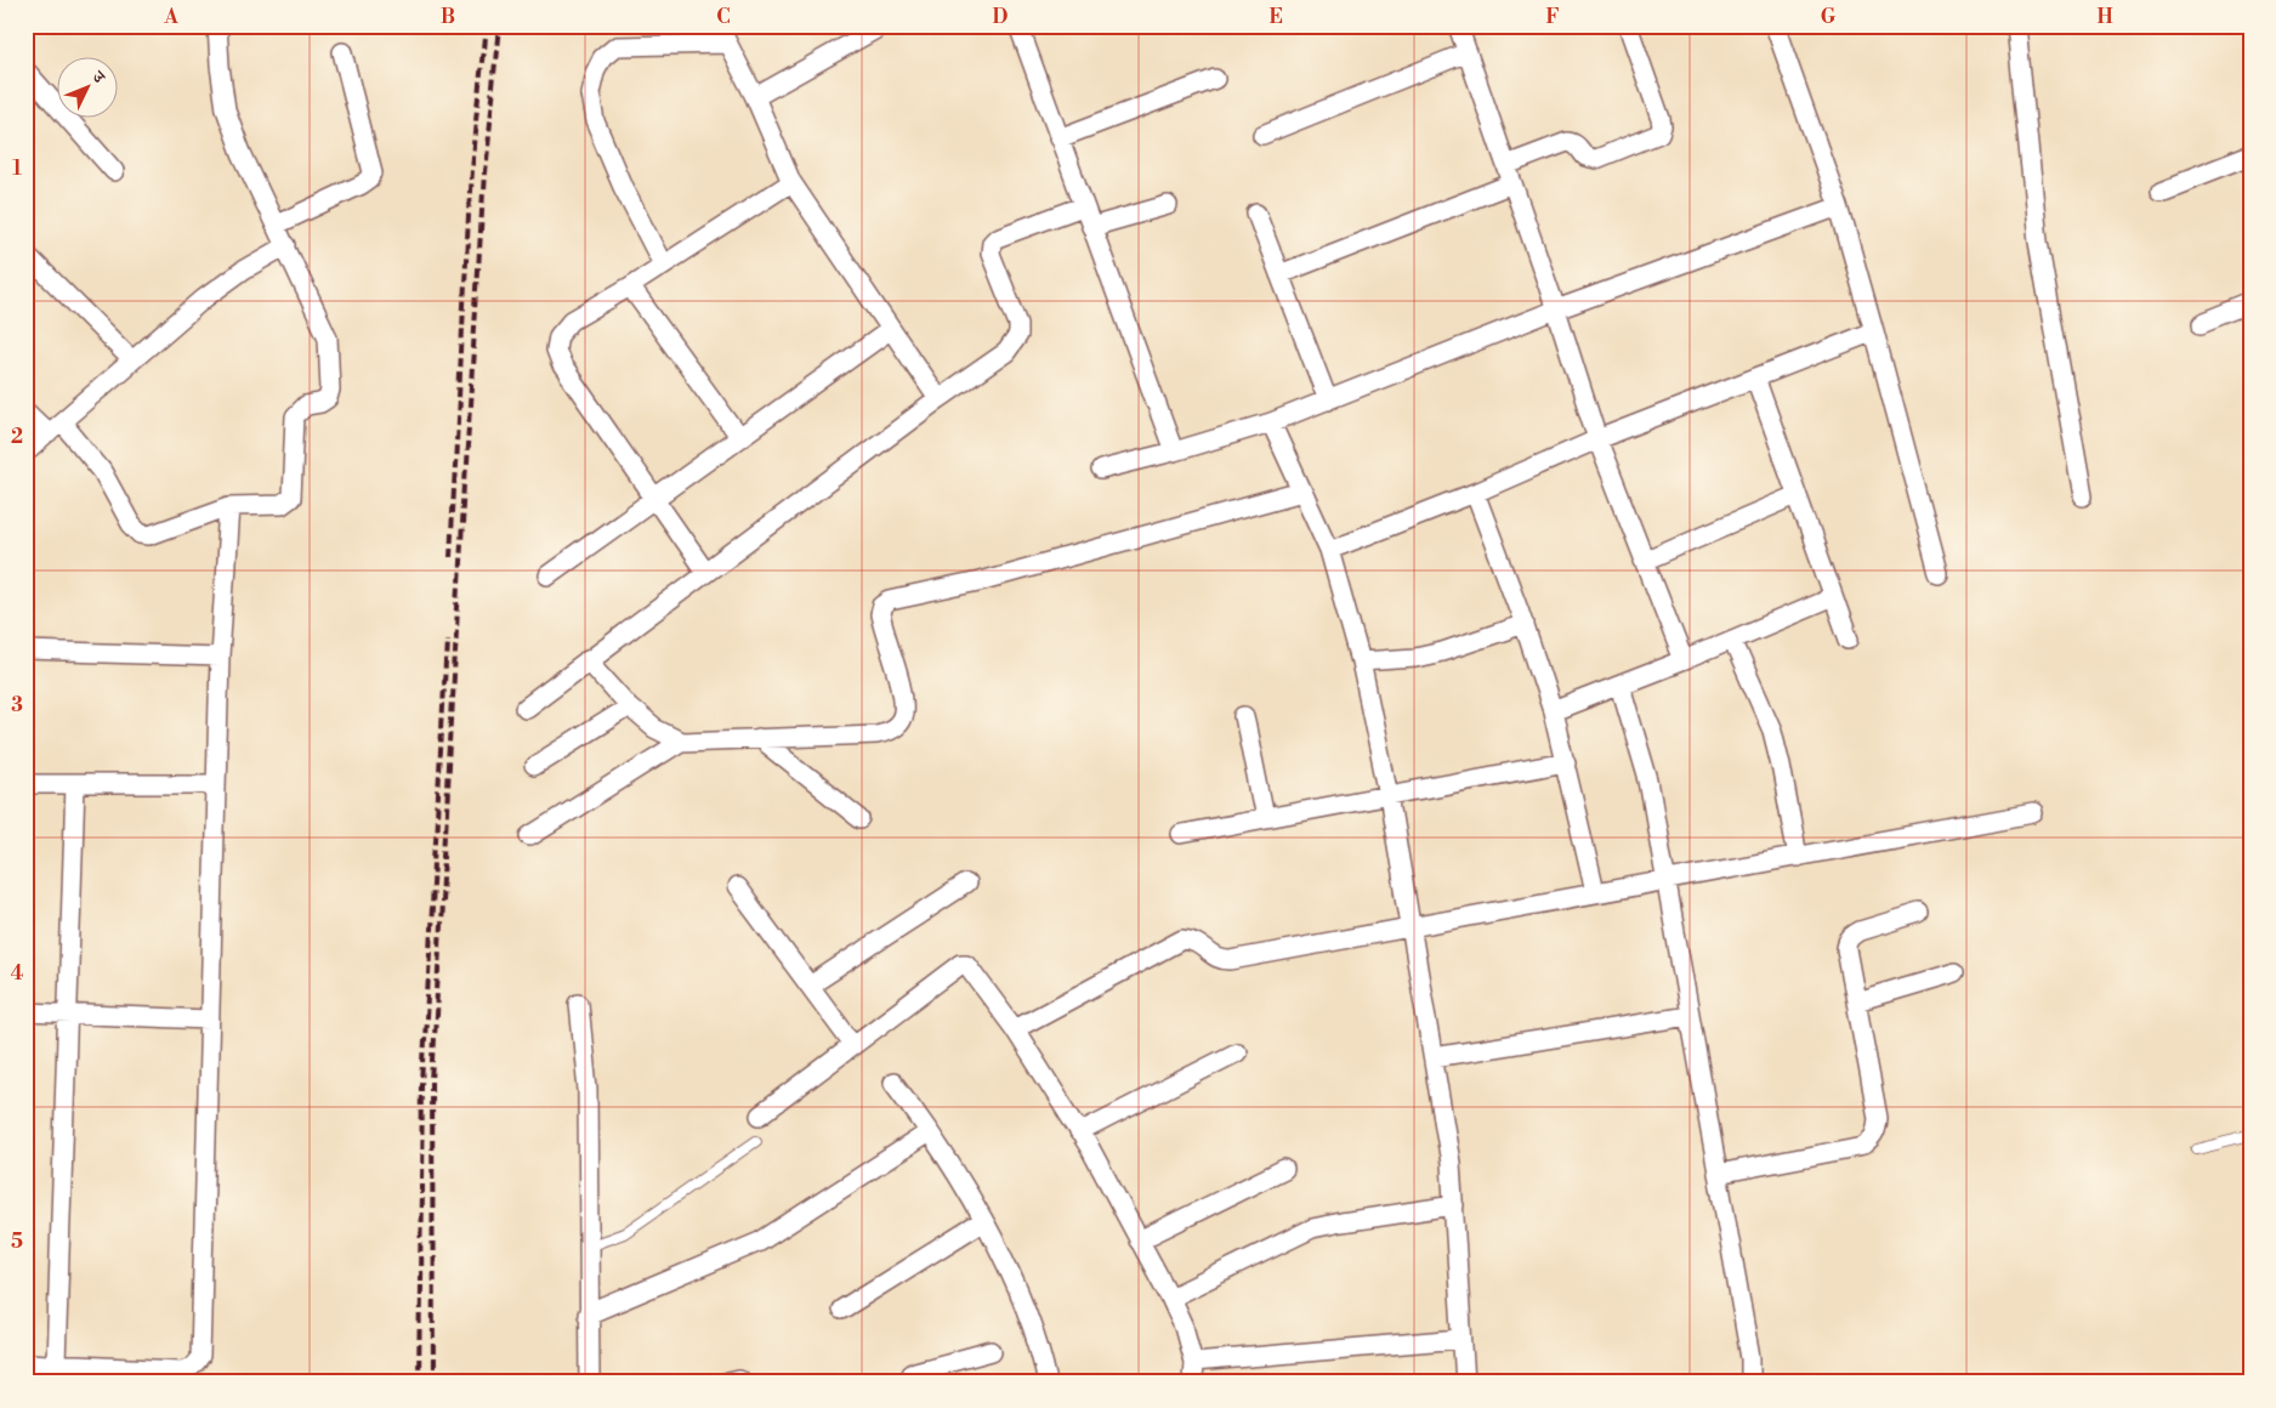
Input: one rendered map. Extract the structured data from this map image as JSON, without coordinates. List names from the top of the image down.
{
  "north": "top right",
  "grid": {
    "columns": [
      "A",
      "B",
      "C",
      "D",
      "E",
      "F",
      "G",
      "H"
    ],
    "rows": [
      "1",
      "2",
      "3",
      "4",
      "5"
    ]
  }
}
